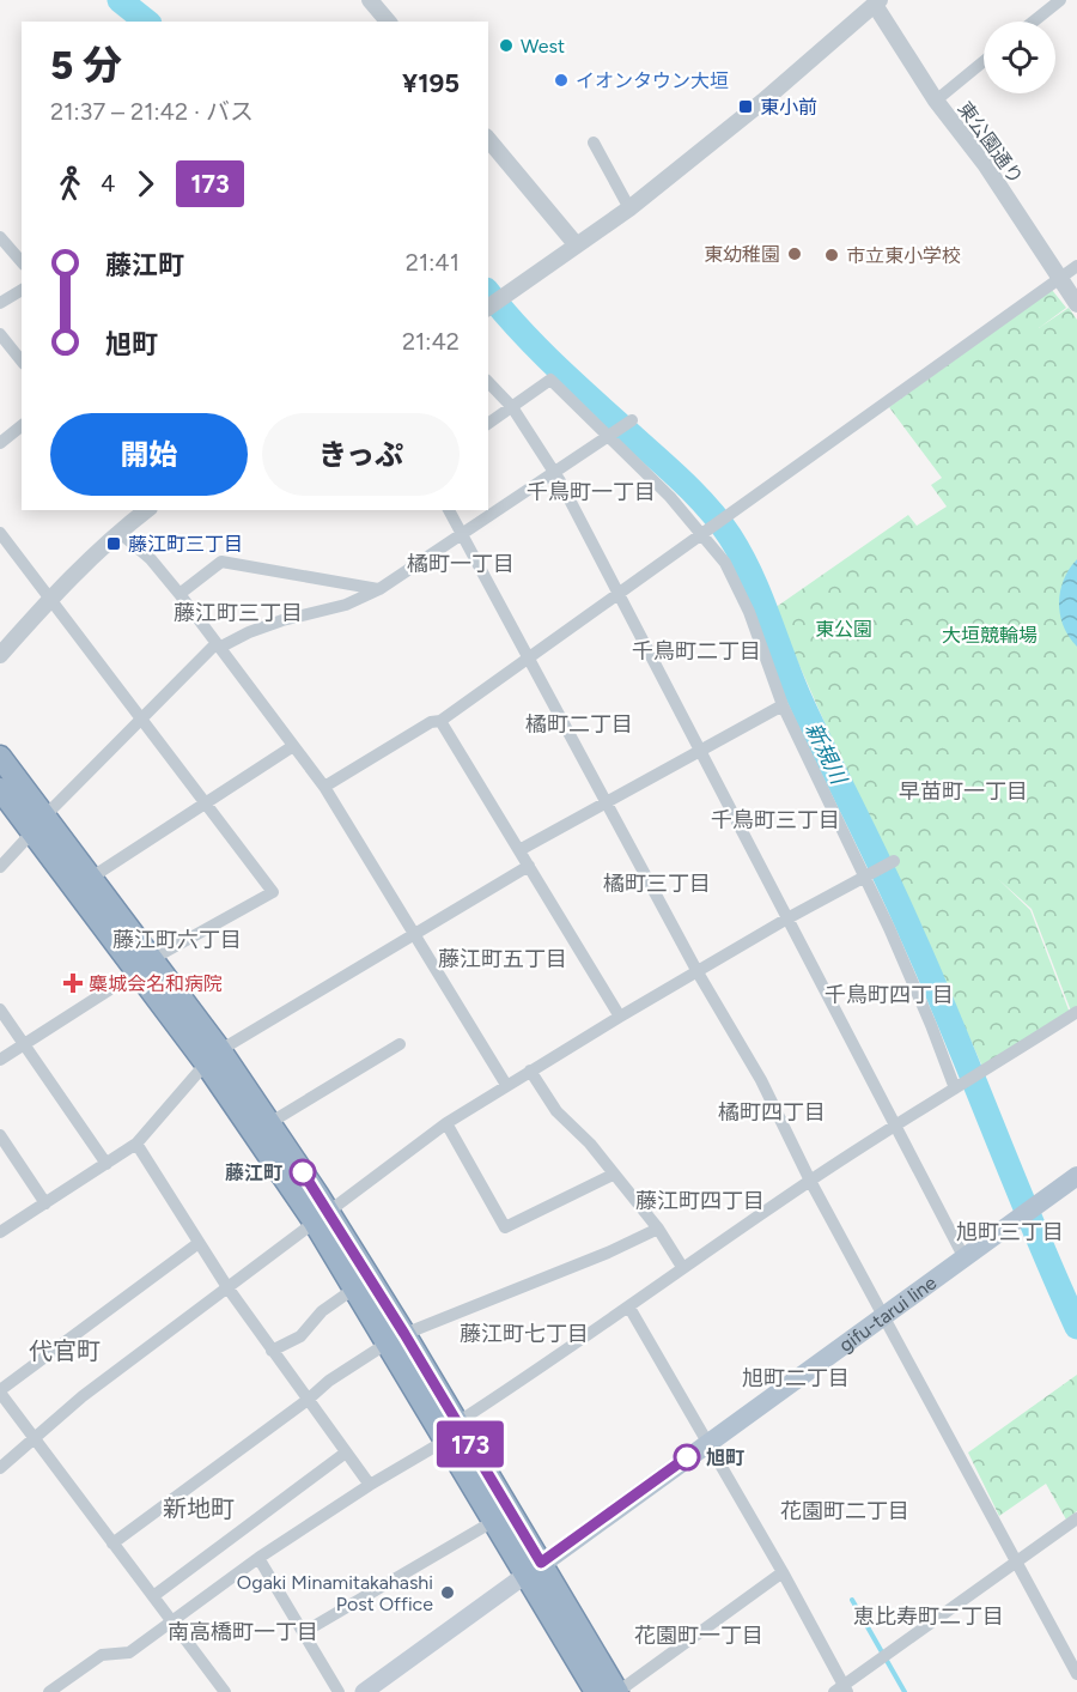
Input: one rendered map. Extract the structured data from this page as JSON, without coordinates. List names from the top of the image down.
{
  "streets": {
    "main road": ["gifu-tarui line"],
    "street": ["東公園通り"]
  },
  "districts": [
    "千鳥町一丁目",
    "橘町一丁目",
    "藤江町三丁目",
    "千鳥町二丁目",
    "橘町二丁目",
    "早苗町一丁目",
    "千鳥町三丁目",
    "橘町三丁目",
    "藤江町六丁目",
    "藤江町五丁目",
    "千鳥町四丁目",
    "橘町四丁目",
    "藤江町四丁目",
    "旭町三丁目",
    "藤江町七丁目",
    "代官町",
    "旭町二丁目",
    "新地町",
    "花園町二丁目",
    "恵比寿町二丁目",
    "南高橋町一丁目",
    "花園町一丁目"
  ],
  "water": ["新規川"],
  "parks": ["東公園", "大垣競輪場"],
  "places": {
    "other": [
      "West",
      "イオンタウン大垣",
      "東幼稚園",
      "市立東小学校",
      "藤江町",
      "旭町",
      "Ogaki Minamitakahashi Post Office"
    ],
    "transit": ["東小前", "藤江町三丁目"],
    "health": ["麋城会名和病院"]
  },
  "lines": ["bus line 173"],
  "page": {
    "on_map": "173",
    "heading": ["5 分", "21:37 – 21:42 · バス", "¥195"],
    "legs": ["4", "173"],
    "list": [
      {
        "name": "藤江町",
        "value": "21:41"
      },
      {
        "name": "旭町",
        "value": "21:42"
      }
    ],
    "buttons": ["開始", "きっぷ"]
  }
}
